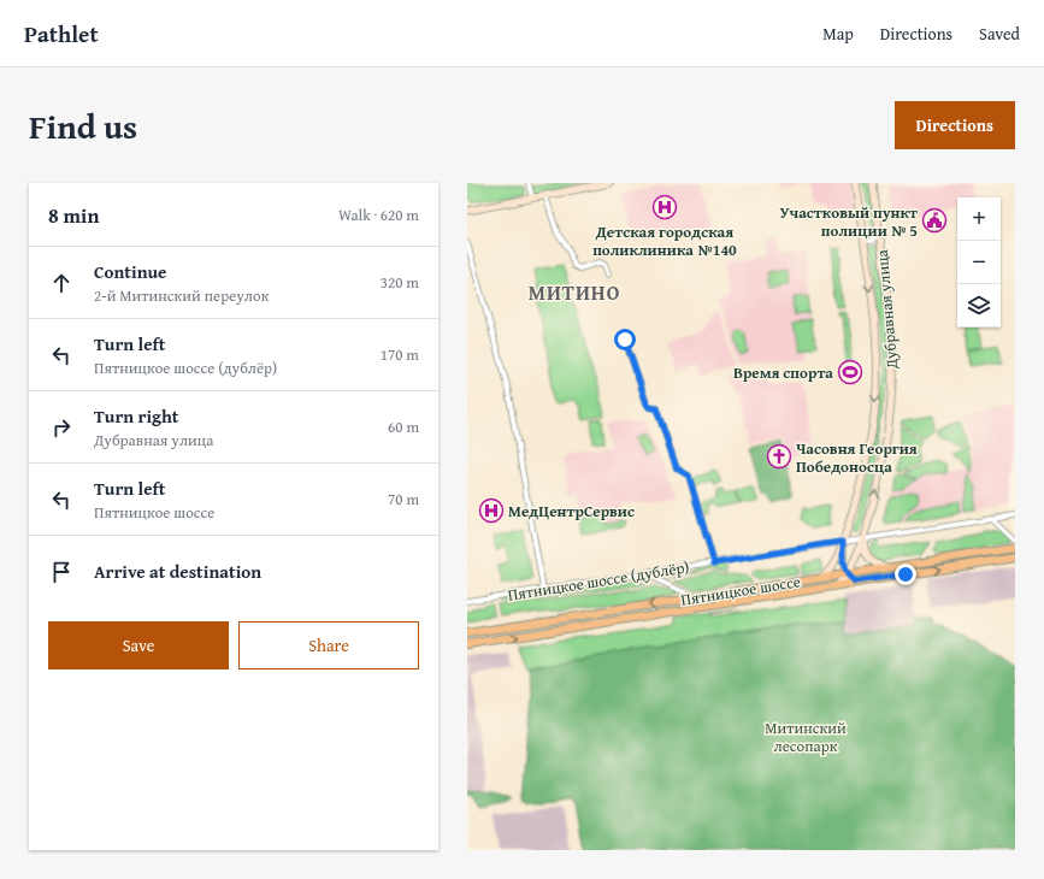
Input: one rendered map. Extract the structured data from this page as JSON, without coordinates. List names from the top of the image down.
{
  "streets": {
    "main road": ["Дубравная улица", "Пятницкое шоссе"],
    "street": ["Пятницкое шоссе (дублёр)"]
  },
  "crossings": [
    ["Дубравная улица", "Пятницкое шоссе (дублёр)"],
    ["Дубравная улица", "Пятницкое шоссе"]
  ],
  "districts": ["МИТИНО"],
  "parks": ["Митинский лесопарк"],
  "places": {
    "hospital": ["Детская городская поликлиника №140", "МедЦентрСервис"],
    "public building": ["Участковый пункт полиции № 5"],
    "sports": ["Время спорта"],
    "church": ["Часовня Георгия Победоносца"]
  },
  "page": {
    "header": "Pathlet",
    "nav": ["Map", "Directions", "Saved"],
    "title": "Find us",
    "buttons": [
      "Directions",
      ["Save", "Share"]
    ],
    "heading": ["8 min", "Walk · 620 m"],
    "map_buttons": ["+", "−"],
    "list": [
      ["Continue", "2-й Митинский переулок", "320 m"],
      ["Turn left", "Пятницкое шоссе (дублёр)", "170 m"],
      ["Turn right", "Дубравная улица", "60 m"],
      ["Turn left", "Пятницкое шоссе", "70 m"],
      "Arrive at destination"
    ]
  }
}
